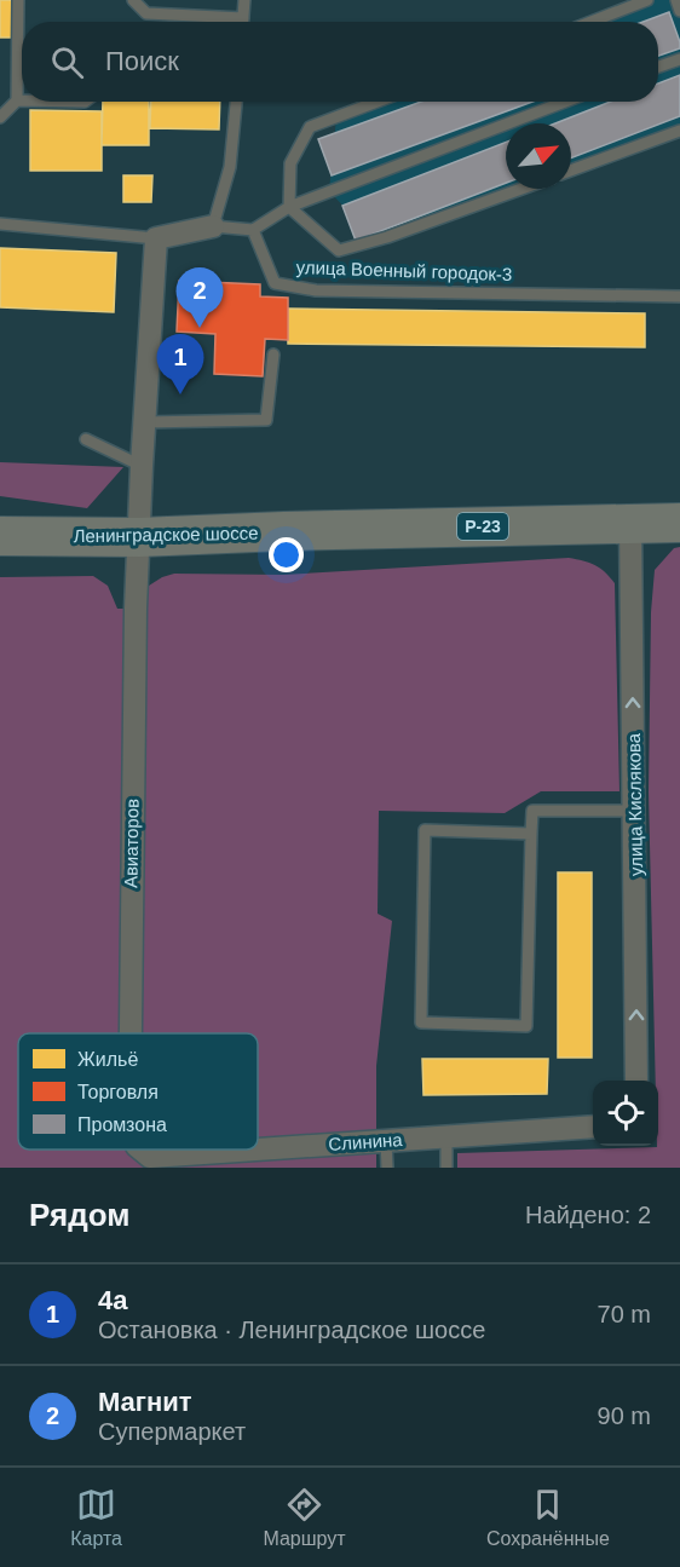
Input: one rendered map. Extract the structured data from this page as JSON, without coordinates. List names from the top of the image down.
{
  "streets": {
    "highway": ["Р-23", "Ленинградское шоссе"],
    "street": ["улица Кислякова", "Авиаторов", "Слинина"],
    "lane": ["улица Военный городок-3"]
  },
  "crossings": [
    ["Ленинградское шоссе", "улица Кислякова"],
    ["Ленинградское шоссе", "Авиаторов"]
  ],
  "one_way": ["улица Кислякова"],
  "legend": ["Жильё", "Торговля", "Промзона"],
  "north": "top right",
  "page": {
    "search": "Поиск",
    "pins": ["2", "1"],
    "heading": ["Рядом", "Найдено: 2"],
    "list": [
      {
        "mark": "1",
        "name": "4а",
        "note": "Остановка · Ленинградское шоссе",
        "value": "70 m"
      },
      {
        "mark": "2",
        "name": "Магнит",
        "note": "Супермаркет",
        "value": "90 m"
      }
    ],
    "nav": ["Карта", "Маршрут", "Сохранённые"]
  }
}
